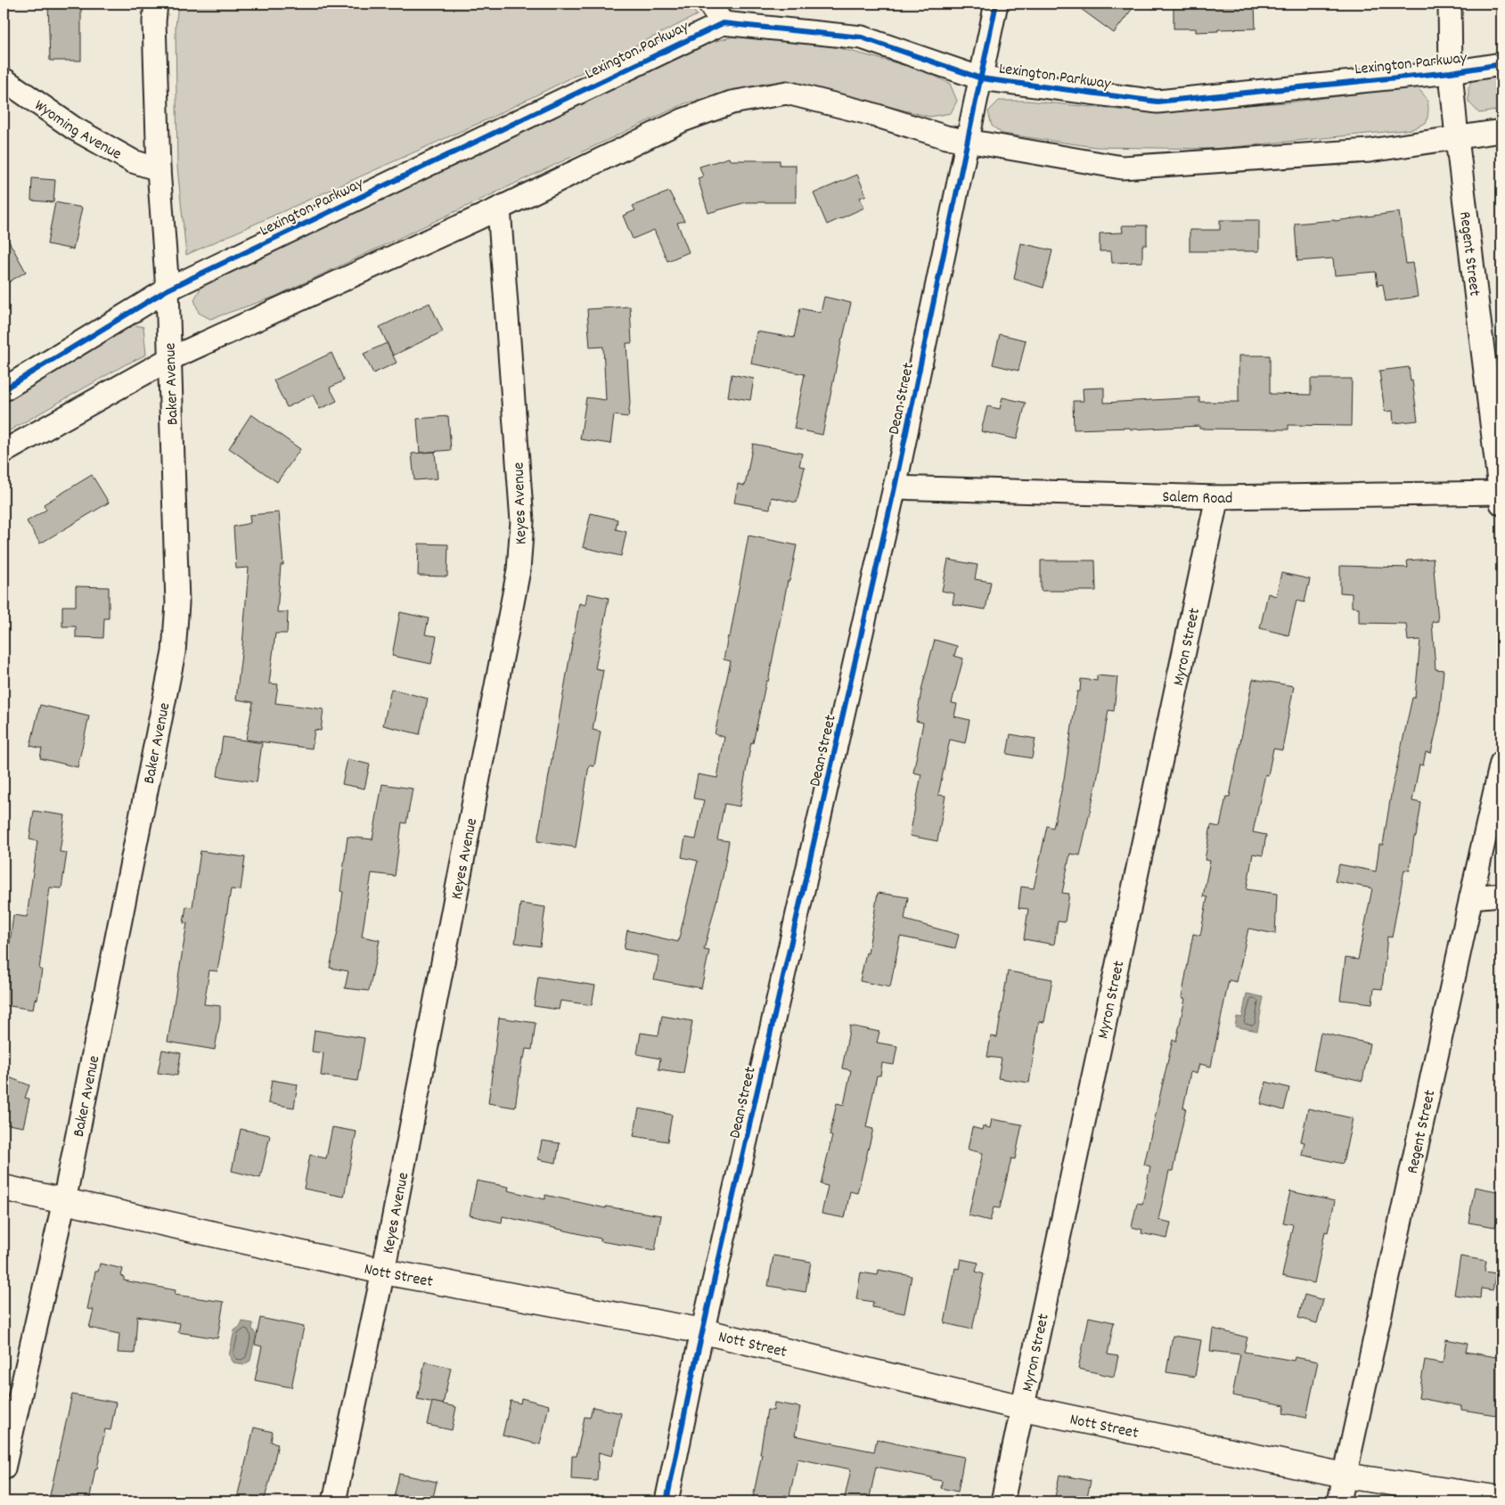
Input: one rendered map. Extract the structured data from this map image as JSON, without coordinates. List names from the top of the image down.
{
  "streets": {
    "main road": ["Nott Street"],
    "street": [
      "Lexington Parkway",
      "Wyoming Avenue",
      "Regent Street",
      "Baker Avenue",
      "Dean Street",
      "Salem Road",
      "Keyes Avenue",
      "Myron Street"
    ]
  },
  "crossings": [
    ["Lexington Parkway", "Regent Street"],
    ["Lexington Parkway", "Baker Avenue"],
    ["Lexington Parkway", "Dean Street"],
    ["Wyoming Avenue", "Baker Avenue"],
    ["Regent Street", "Salem Road"],
    ["Regent Street", "Nott Street"],
    ["Baker Avenue", "Nott Street"],
    ["Dean Street", "Salem Road"],
    ["Dean Street", "Nott Street"],
    ["Salem Road", "Myron Street"],
    ["Keyes Avenue", "Nott Street"],
    ["Myron Street", "Nott Street"]
  ]
}
